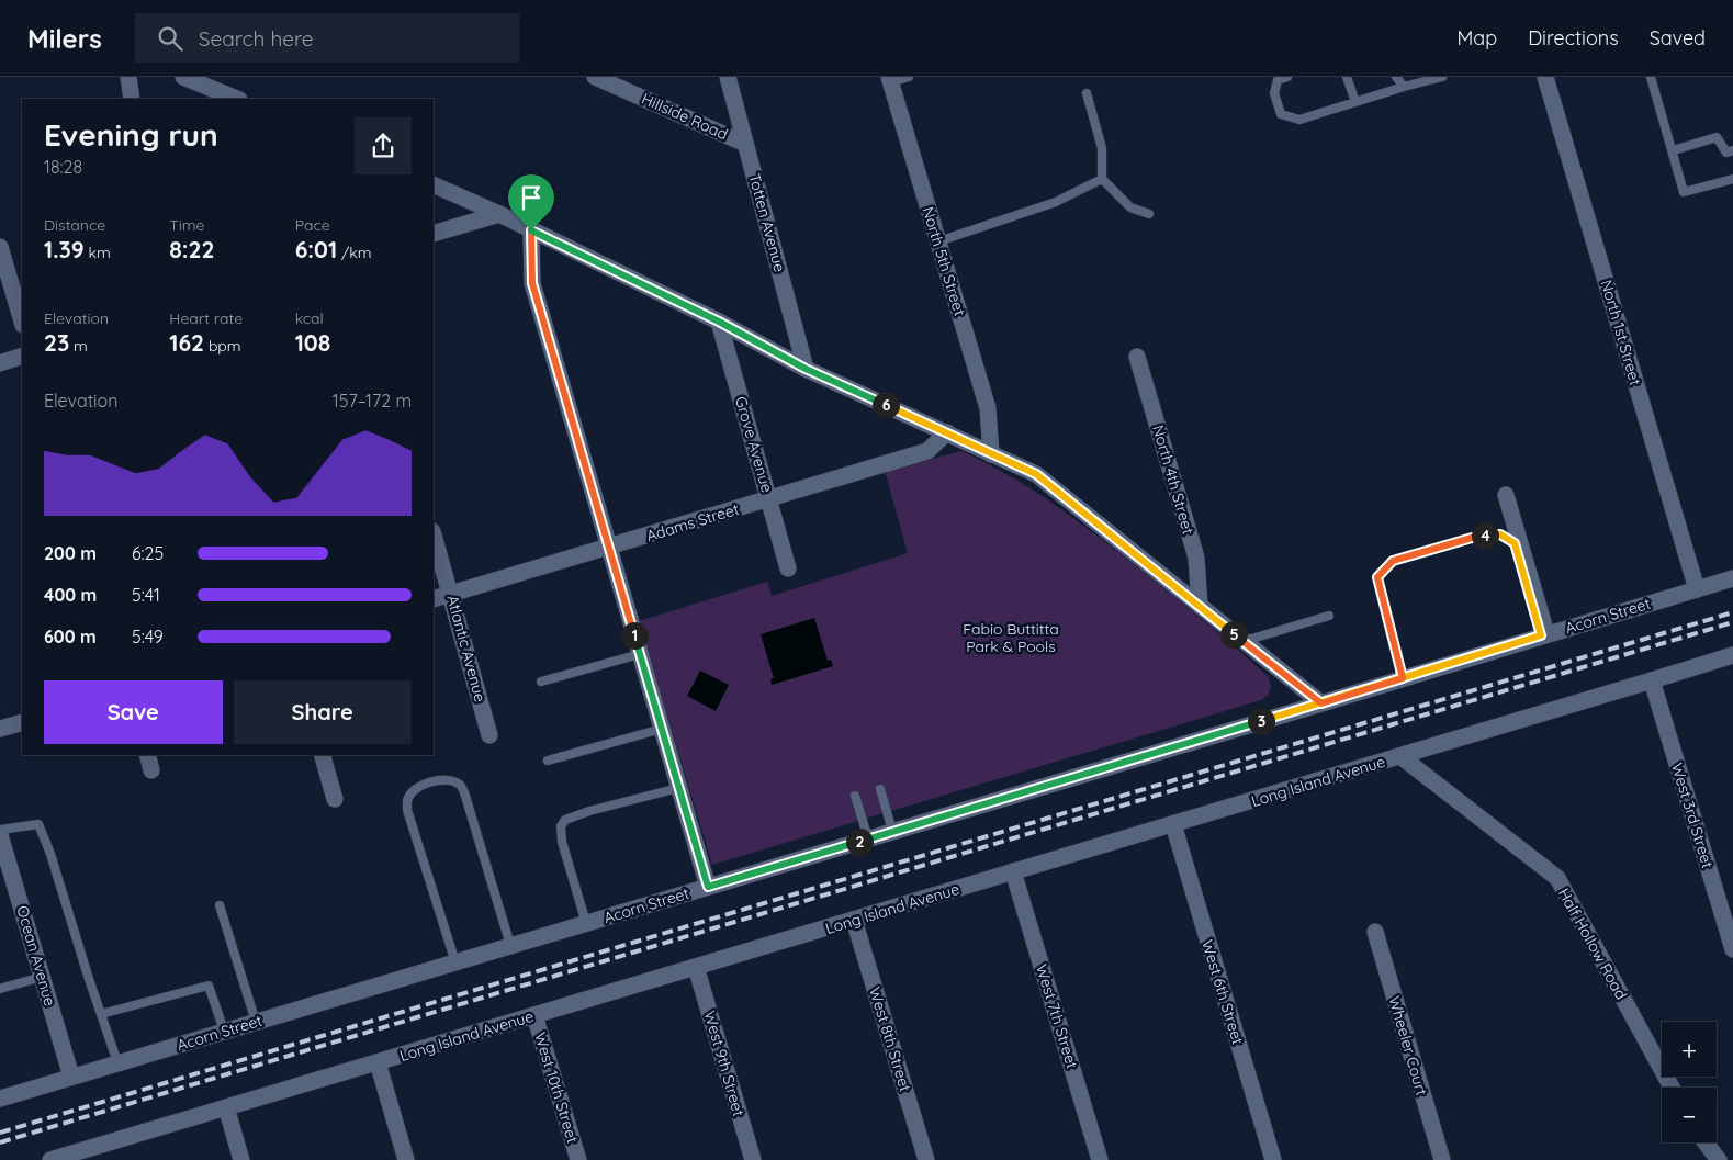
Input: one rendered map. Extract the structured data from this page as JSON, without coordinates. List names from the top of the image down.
{
  "streets": {
    "street": [
      "Hillside Road",
      "Totten Avenue",
      "North 5th Street",
      "North 1st Street",
      "Grove Avenue",
      "North 4th Street",
      "Adams Street",
      "Acorn Street",
      "Atlantic Avenue",
      "Long Island Avenue",
      "West 3rd Street",
      "Half Hollow Road",
      "Ocean Avenue",
      "West 6th Street",
      "West 7th Street",
      "West 8th Street",
      "Wheeler Court",
      "West 9th Street",
      "West 10th Street"
    ]
  },
  "crossings": [
    ["Hillside Road", "Totten Avenue"],
    ["North 1st Street", "Acorn Street"],
    ["Grove Avenue", "Adams Street"],
    ["Adams Street", "Atlantic Avenue"],
    ["Acorn Street", "Ocean Avenue"],
    ["Long Island Avenue", "West 3rd Street"],
    ["Long Island Avenue", "Half Hollow Road"],
    ["Long Island Avenue", "West 6th Street"],
    ["Long Island Avenue", "West 7th Street"],
    ["Long Island Avenue", "West 8th Street"],
    ["Long Island Avenue", "West 9th Street"],
    ["Long Island Avenue", "West 10th Street"]
  ],
  "parks": ["Fabio Buttitta Park & Pools"],
  "page": {
    "header": "Milers",
    "search": "Search here",
    "nav": ["Map", "Directions", "Saved"],
    "heading": ["Evening run", "18:28"],
    "stats": [
      ["Distance", "1.39 km"],
      ["Time", "8:22"],
      ["Pace", "6:01 /km"],
      ["Elevation", "23 m"],
      ["Heart rate", "162 bpm"],
      ["kcal", "108"]
    ],
    "chart": ["Elevation", "157–172 m"],
    "pins": [
      "6",
      "4",
      "5",
      "1",
      "3",
      "2"
    ],
    "list": [
      {
        "name": "200 m",
        "note": "6:25"
      },
      {
        "name": "400 m",
        "note": "5:41"
      },
      {
        "name": "600 m",
        "note": "5:49"
      }
    ],
    "buttons": ["Save", "Share"],
    "map_buttons": ["+", "−"]
  }
}
